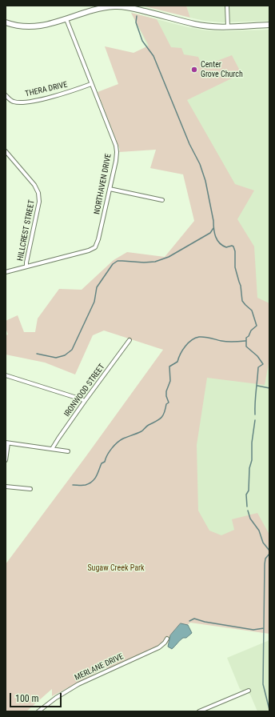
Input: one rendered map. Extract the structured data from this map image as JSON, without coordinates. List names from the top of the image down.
{
  "streets": {
    "street": [
      "THERA DRIVE",
      "NORTHAVEN DRIVE",
      "HILLCREST STREET",
      "IRONWOOD STREET",
      "MERLANE DRIVE"
    ]
  },
  "crossings": [
    ["THERA DRIVE", "NORTHAVEN DRIVE"],
    ["NORTHAVEN DRIVE", "HILLCREST STREET"]
  ],
  "parks": ["Sugaw Creek Park"],
  "places": ["Center Grove Church"],
  "scale_bar": "100 m"
}
